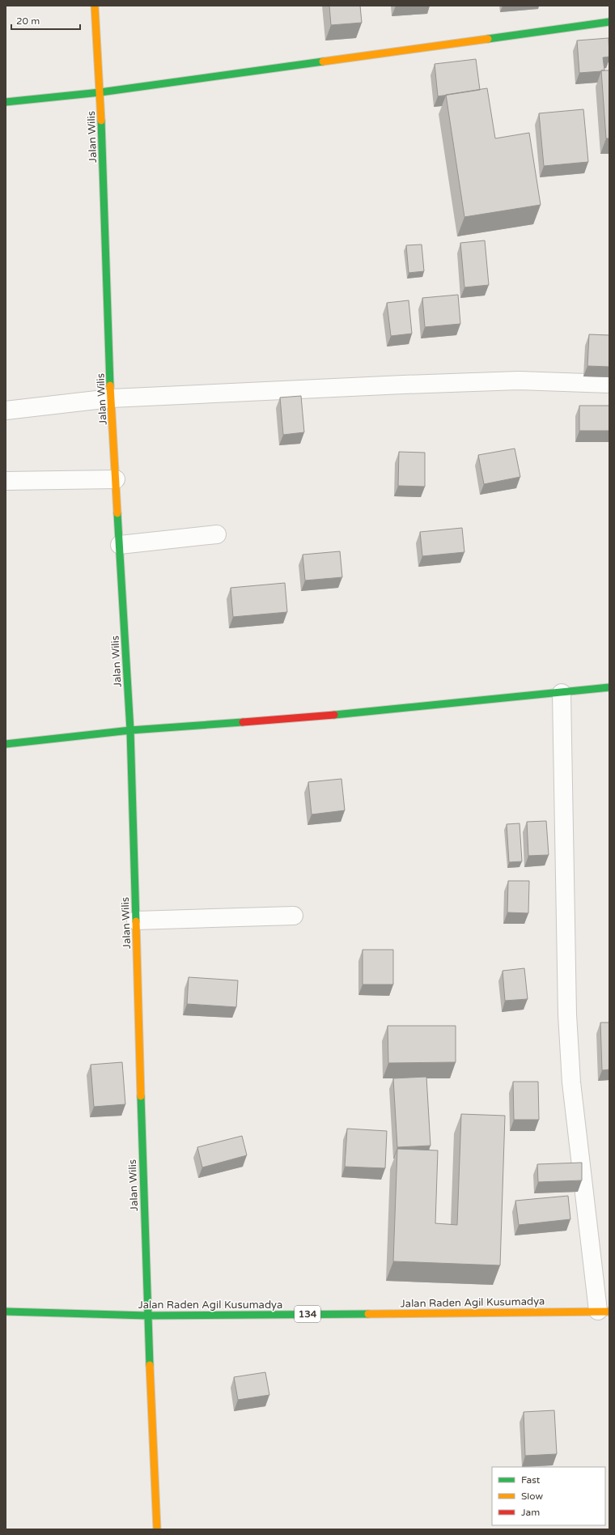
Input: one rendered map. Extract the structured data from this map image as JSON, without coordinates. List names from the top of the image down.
{
  "streets": {
    "main road": ["Jalan Wilis", "Jalan Raden Agil Kusumadya", "134"]
  },
  "crossings": [
    ["Jalan Wilis", "Jalan Raden Agil Kusumadya"]
  ],
  "legend": ["Fast", "Slow", "Jam"],
  "scale_bar": "20 m"
}
